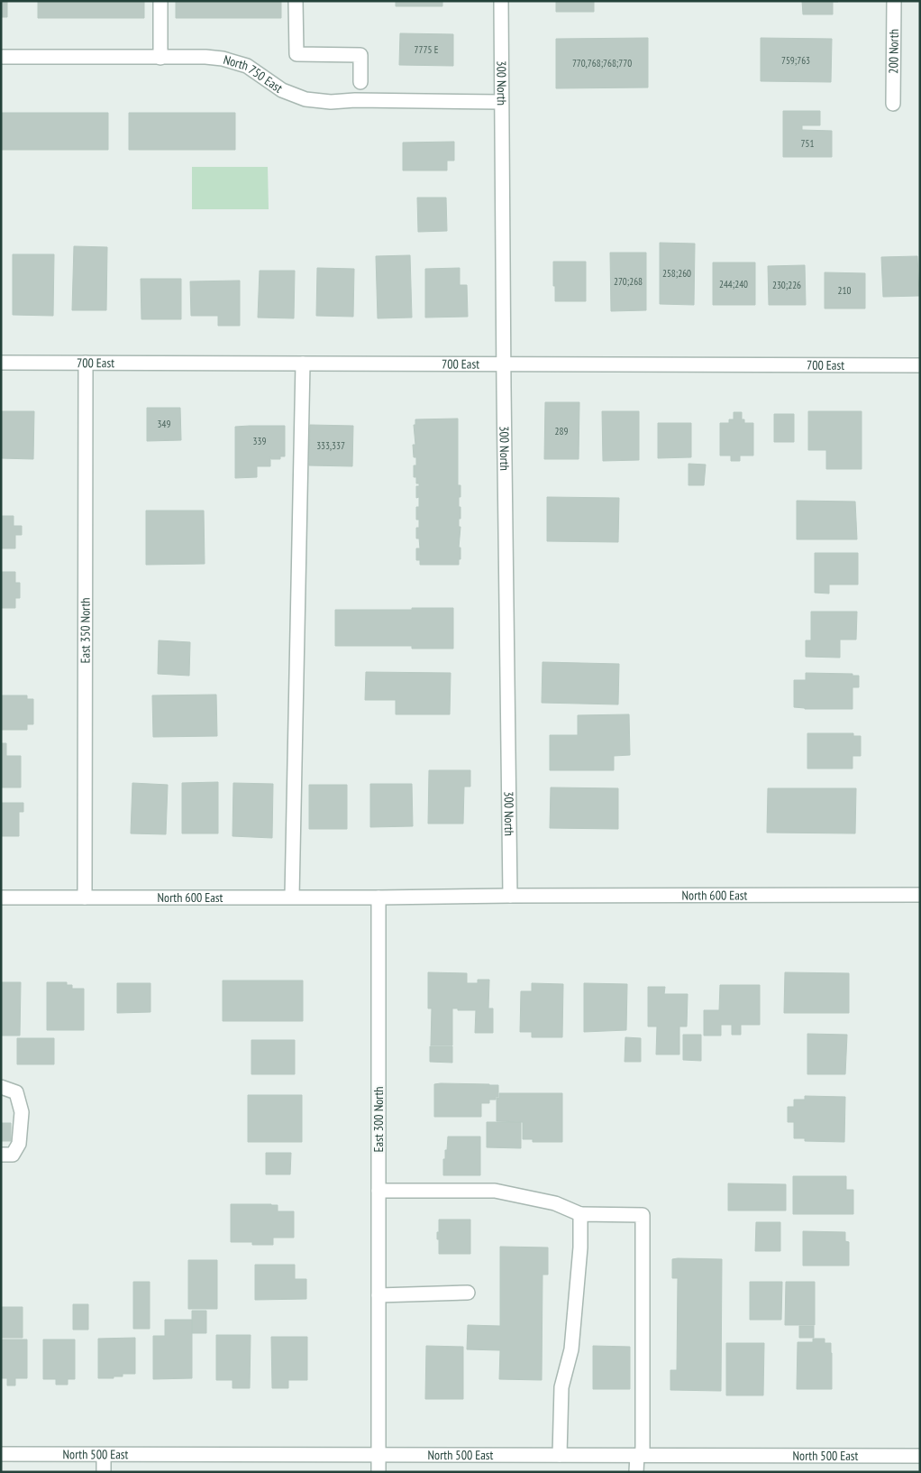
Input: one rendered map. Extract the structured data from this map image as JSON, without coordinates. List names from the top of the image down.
{
  "streets": {
    "street": [
      "200 North",
      "North 750 East",
      "300 North",
      "700 East",
      "East 350 North",
      "North 600 East",
      "East 300 North",
      "North 500 East"
    ]
  },
  "crossings": [
    ["North 750 East", "300 North"],
    ["300 North", "700 East"],
    ["300 North", "North 600 East"],
    ["700 East", "East 350 North"],
    ["East 350 North", "North 600 East"],
    ["North 600 East", "East 300 North"],
    ["East 300 North", "North 500 East"]
  ],
  "house_numbers": [
    "7775 E",
    "759;763",
    "770,768;768;770",
    "751",
    "258;260",
    "270;268",
    "244;240",
    "230;226",
    "210",
    "349",
    "289",
    "339",
    "333,337"
  ]
}
